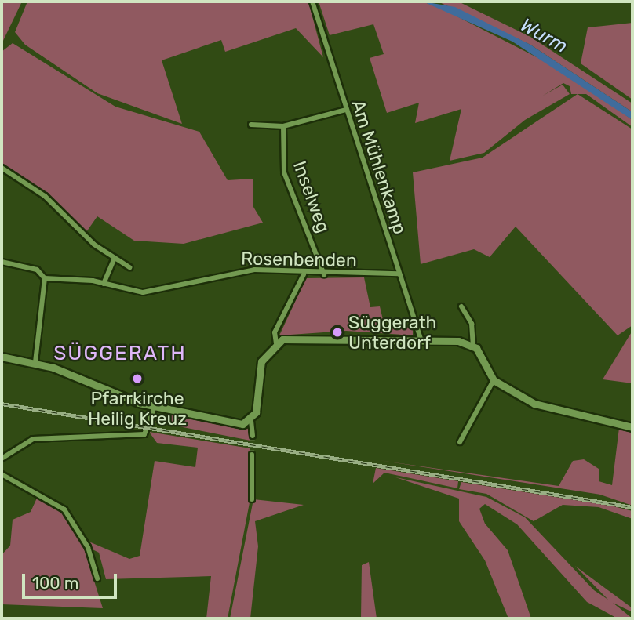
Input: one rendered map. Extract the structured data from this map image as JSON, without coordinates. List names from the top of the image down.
{
  "streets": {
    "street": ["Am Mühlenkamp", "Inselweg", "Rosenbenden"]
  },
  "crossings": [
    ["Am Mühlenkamp", "Rosenbenden"],
    ["Inselweg", "Rosenbenden"]
  ],
  "districts": ["SÜGGERATH"],
  "water": ["Wurm"],
  "places": ["Süggerath Unterdorf", "Pfarrkirche Heilig Kreuz"],
  "scale_bar": "100 m"
}
